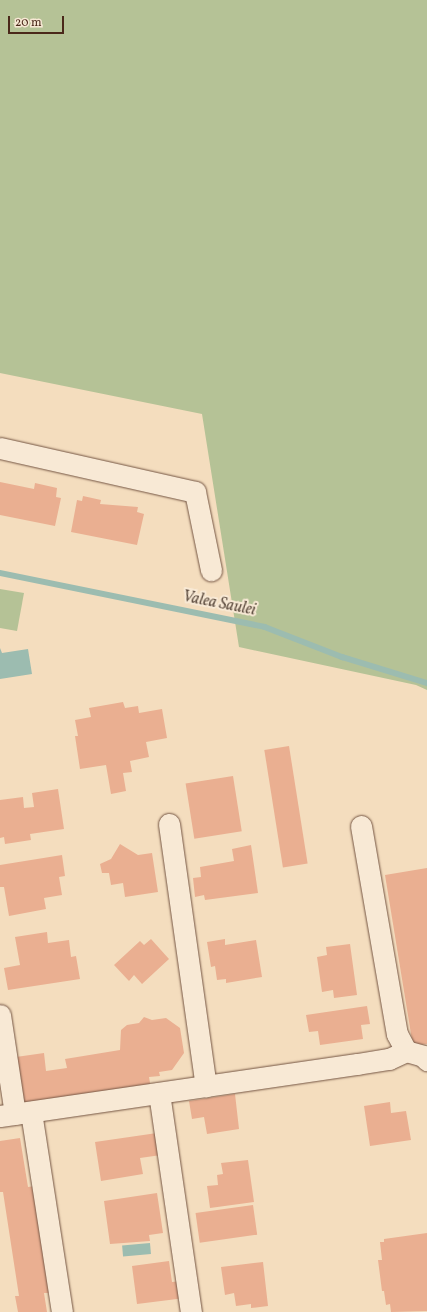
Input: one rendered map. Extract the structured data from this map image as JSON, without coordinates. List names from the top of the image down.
{
  "water": ["Valea Saulei"],
  "scale_bar": "20 m"
}
